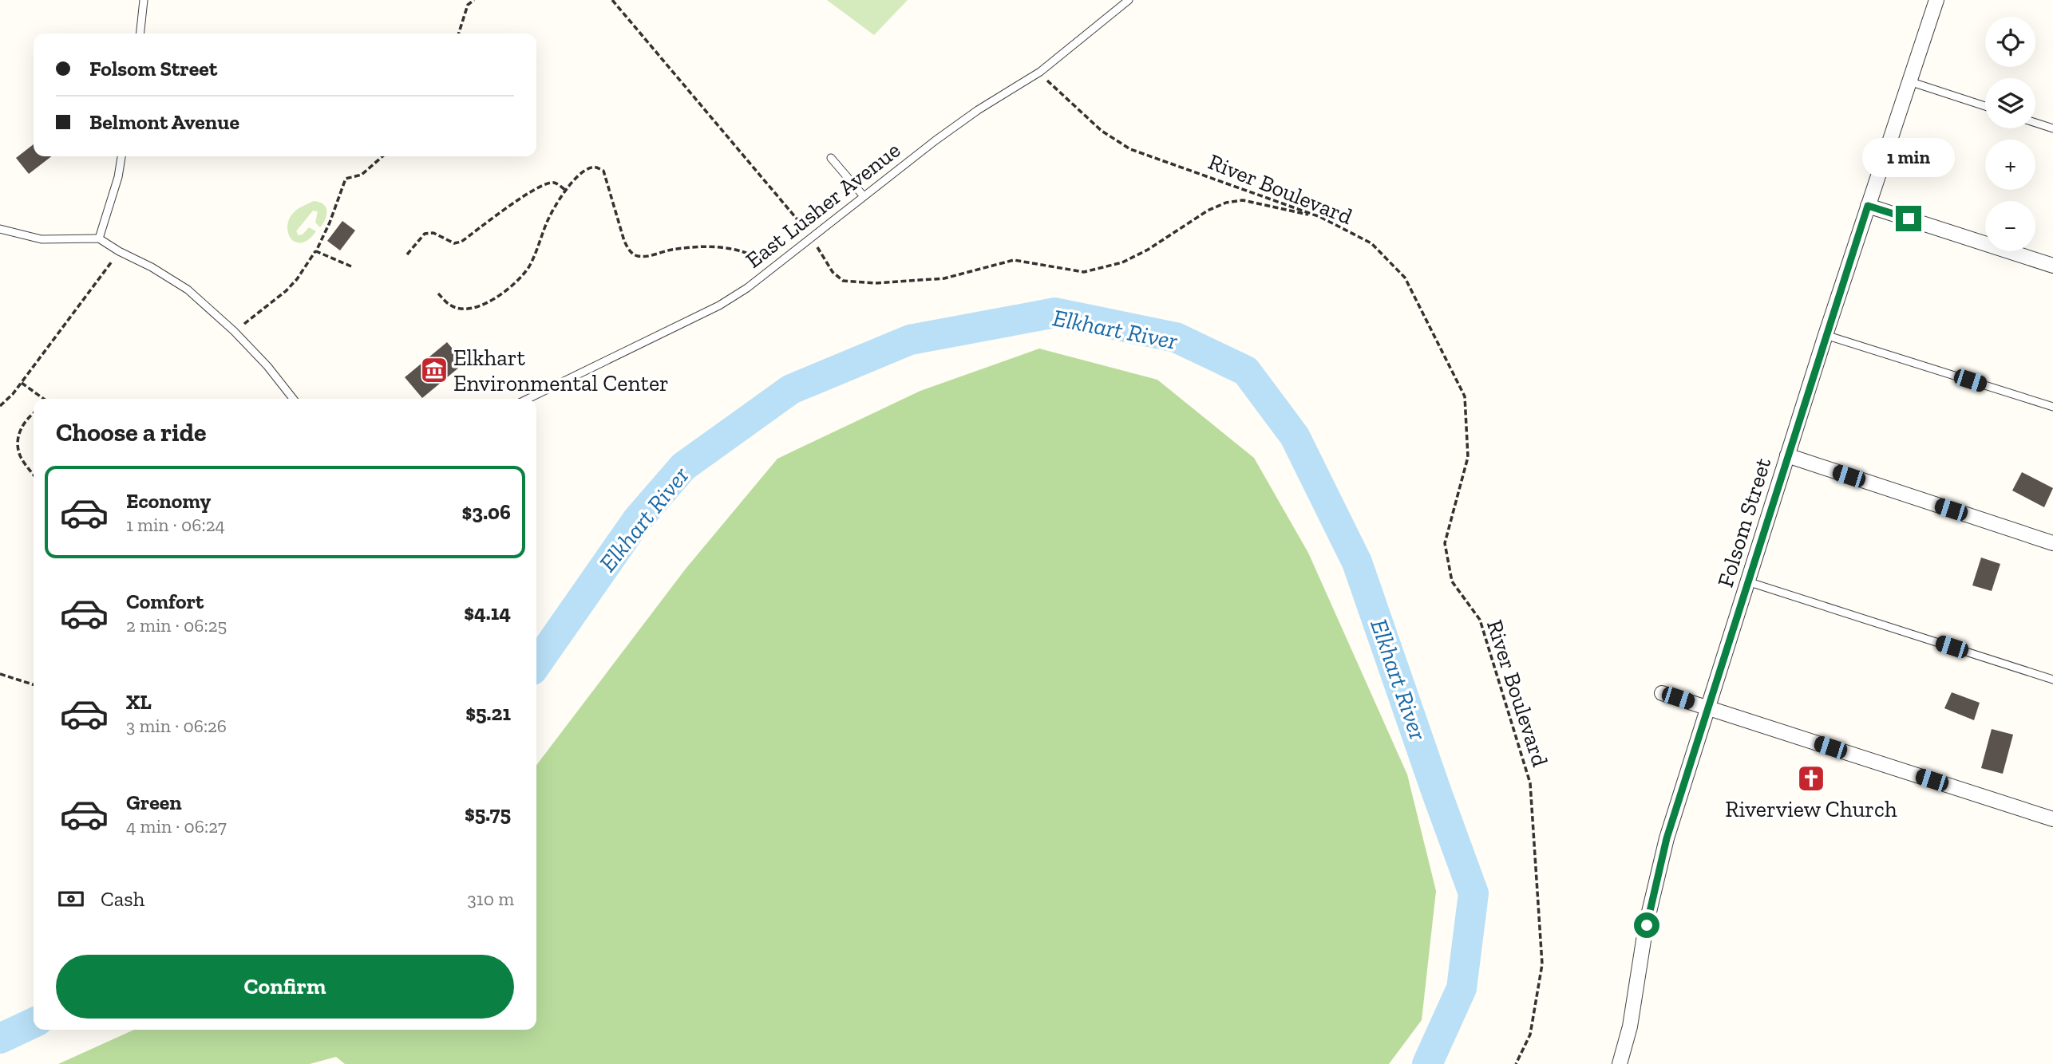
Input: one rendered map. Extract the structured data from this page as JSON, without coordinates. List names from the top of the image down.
{
  "streets": {
    "street": ["Folsom Street"],
    "lane": ["East Lusher Avenue"],
    "path": ["River Boulevard"]
  },
  "crossings": [
    ["River Boulevard", "East Lusher Avenue"]
  ],
  "water": ["Elkhart River"],
  "places": {
    "museum": ["Elkhart Environmental Center"],
    "church": ["Riverview Church"]
  },
  "page": {
    "map_buttons": ["+", "−"],
    "banner": ["Folsom Street", "Belmont Avenue"],
    "bubble": "1 min",
    "heading": "Choose a ride",
    "list": [
      {
        "name": "Economy",
        "note": "1 min · 06:24",
        "value": "$3.06"
      },
      {
        "name": "Comfort",
        "note": "2 min · 06:25",
        "value": "$4.14"
      },
      {
        "name": "XL",
        "note": "3 min · 06:26",
        "value": "$5.21"
      },
      {
        "name": "Green",
        "note": "4 min · 06:27",
        "value": "$5.75"
      }
    ],
    "pay": ["Cash", "310 m"],
    "buttons": "Confirm"
  }
}
